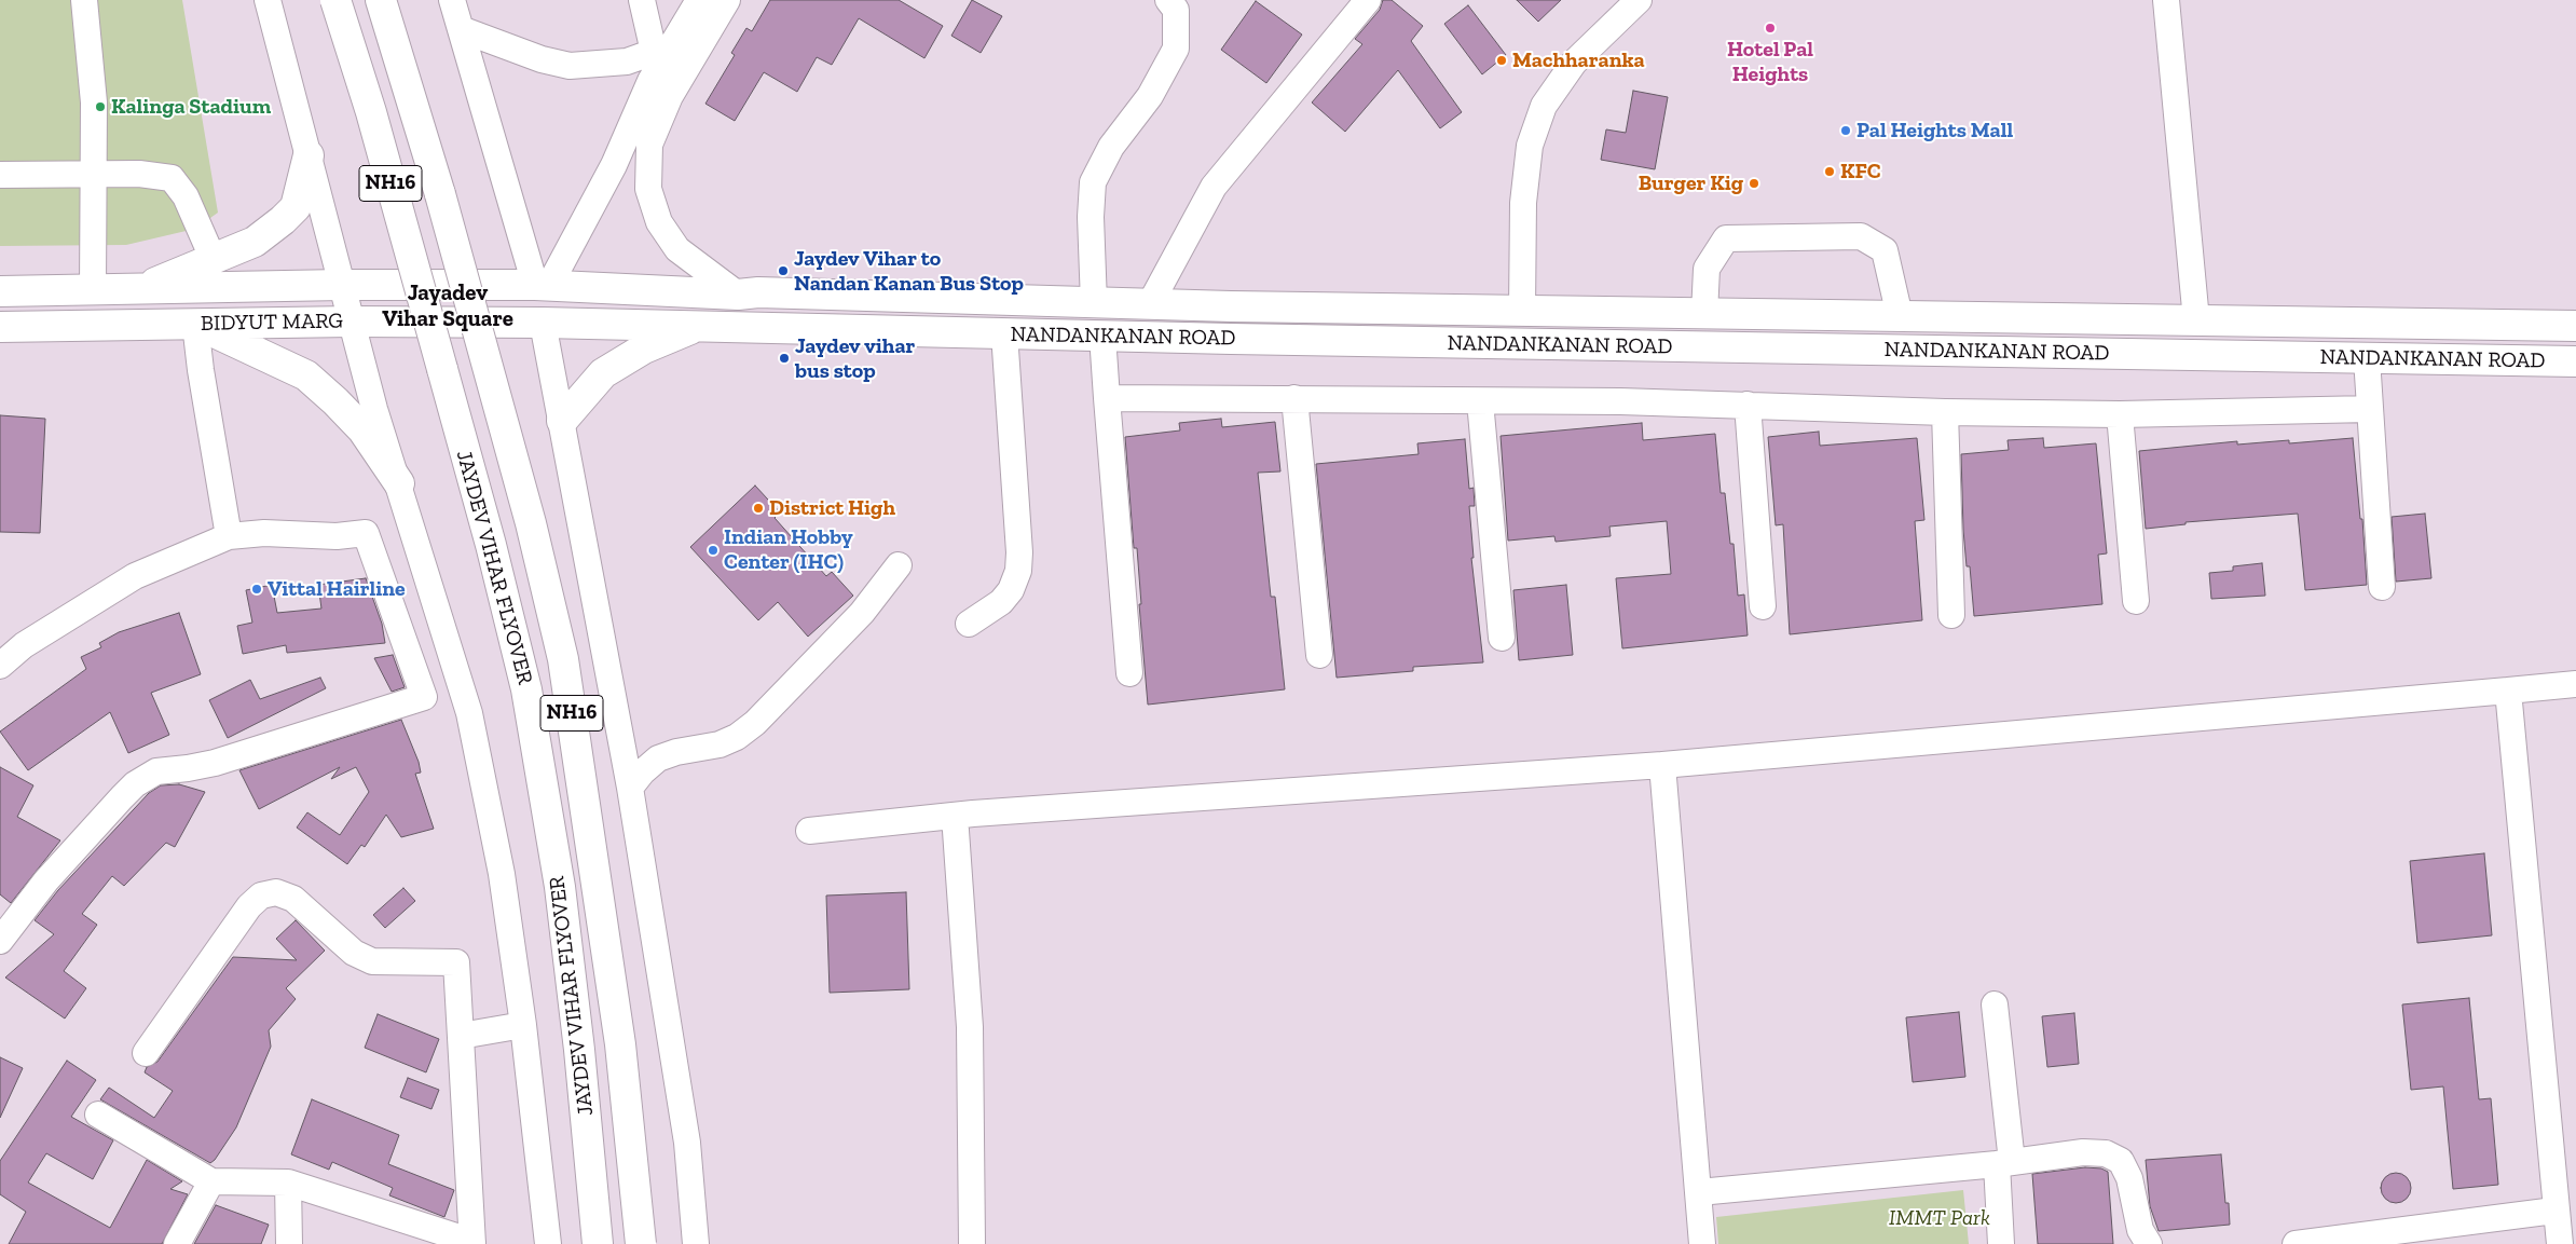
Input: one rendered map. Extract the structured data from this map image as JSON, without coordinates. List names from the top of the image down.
{
  "streets": {
    "main road": [
      "NH16",
      "BIDYUT MARG",
      "NANDANKANAN ROAD",
      "JAYDEV VIHAR FLYOVER"
    ]
  },
  "crossings": [
    ["BIDYUT MARG", "NANDANKANAN ROAD"]
  ],
  "districts": ["Jayadev Vihar Square"],
  "parks": ["IMMT Park"],
  "places": [
    "Hotel Pal Heights",
    "Machharanka",
    "Kalinga Stadium",
    "Pal Heights Mall",
    "KFC",
    "Burger Kig",
    "Jaydev Vihar to Nandan Kanan Bus Stop",
    "Jaydev vihar bus stop",
    "District High",
    "Indian Hobby Center (IHC)",
    "Vittal Hairline"
  ]
}
